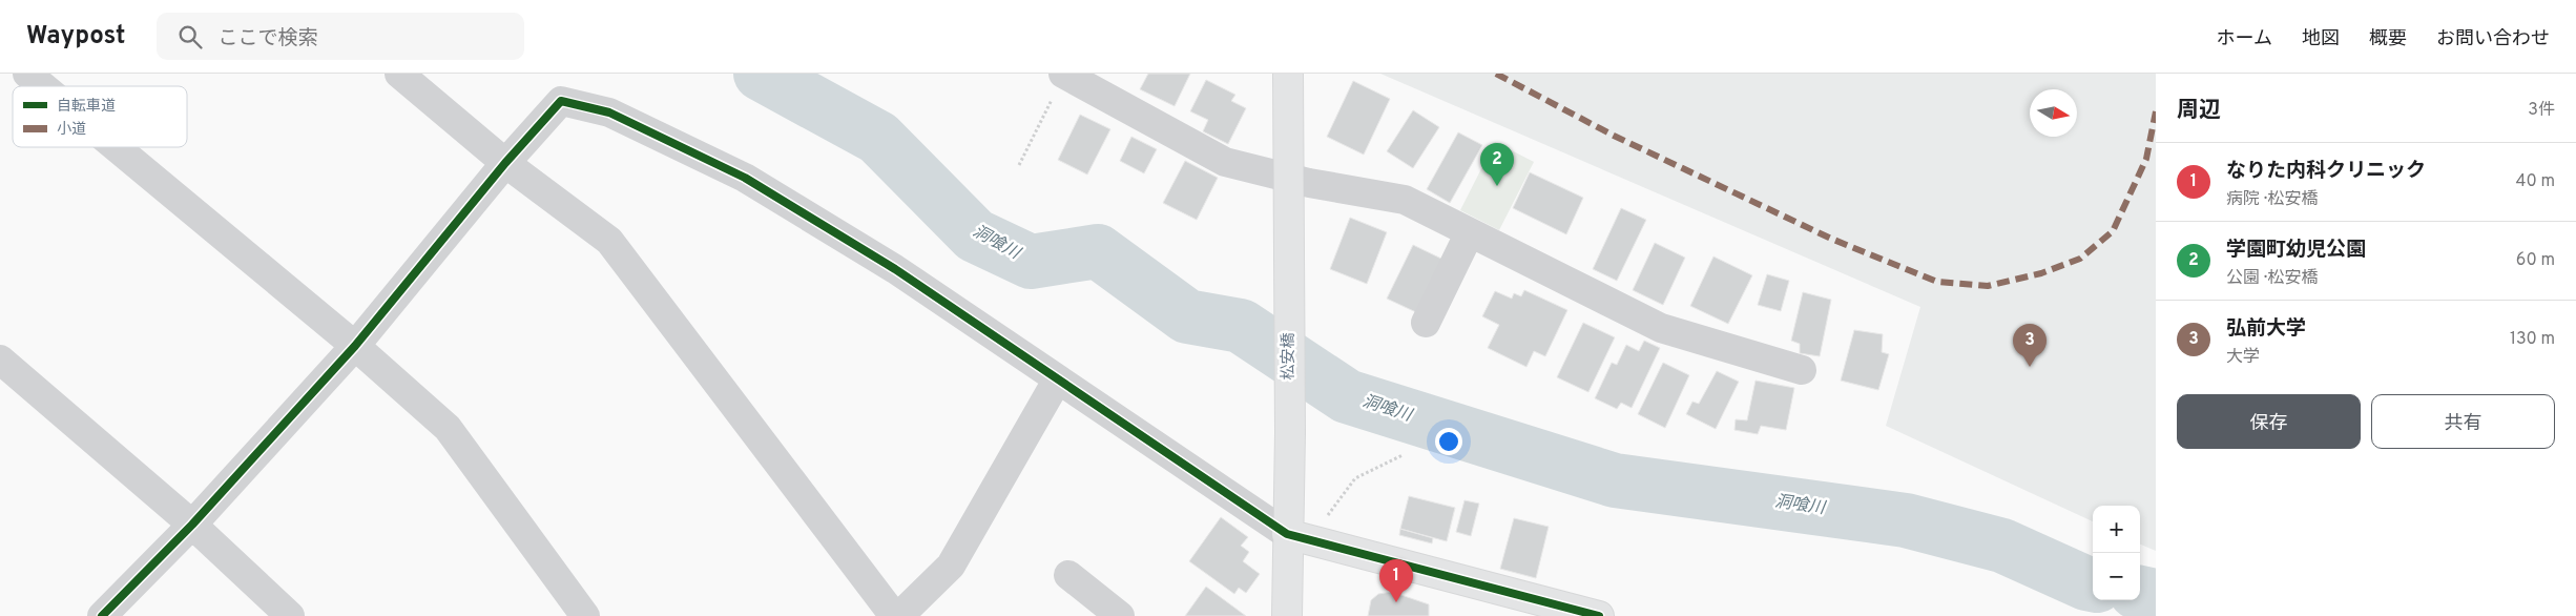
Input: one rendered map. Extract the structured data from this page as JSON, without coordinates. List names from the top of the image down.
{
  "streets": {
    "street": ["松安橋"]
  },
  "water": ["洞喰川"],
  "legend": ["自転車道", "小道"],
  "north": "right",
  "page": {
    "header": "Waypost",
    "search": "ここで検索",
    "nav": [
      "ホーム",
      "地図",
      "概要",
      "お問い合わせ"
    ],
    "heading": ["周辺", "3件"],
    "list": [
      {
        "mark": "1",
        "name": "なりた内科クリニック",
        "note": "病院 · 松安橋",
        "value": "40 m"
      },
      {
        "mark": "2",
        "name": "学園町幼児公園",
        "note": "公園 · 松安橋",
        "value": "60 m"
      },
      {
        "mark": "3",
        "name": "弘前大学",
        "note": "大学",
        "value": "130 m"
      }
    ],
    "pins": ["2", "3", "1"],
    "buttons": ["保存", "共有"],
    "map_buttons": ["+", "−"]
  }
}
